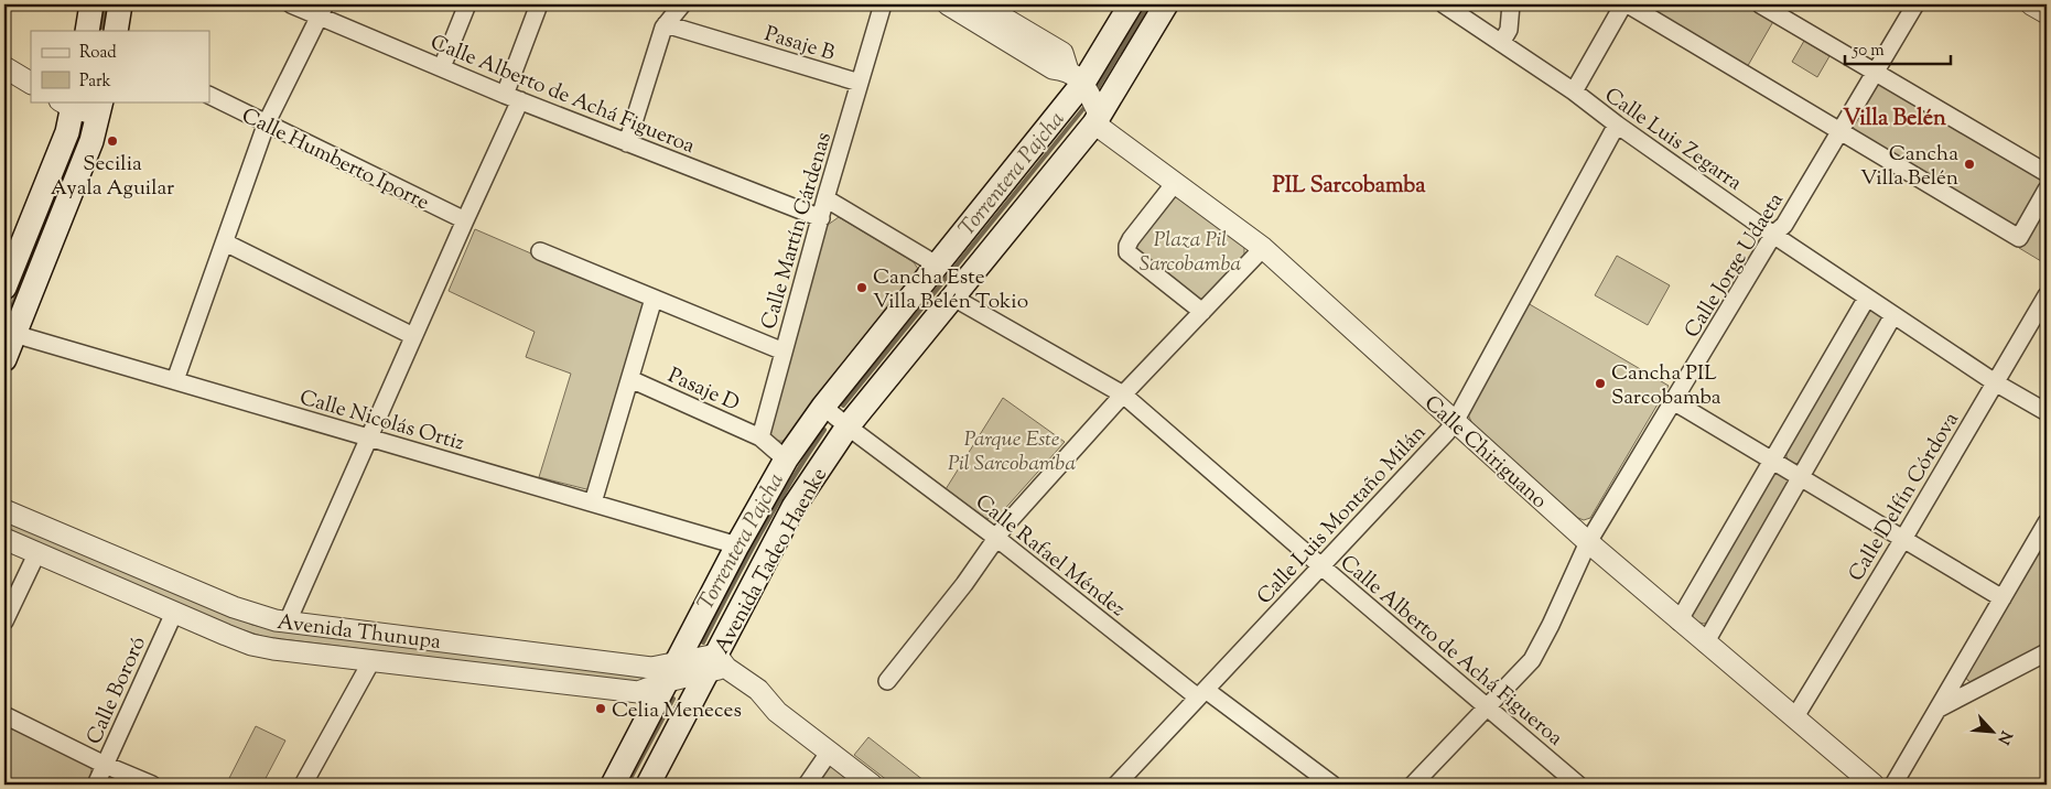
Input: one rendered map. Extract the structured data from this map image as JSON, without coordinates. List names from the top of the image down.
{
  "streets": {
    "main road": ["Avenida Tadeo Haenke"],
    "street": [
      "Pasaje B",
      "Calle Alberto de Achá Figueroa",
      "Calle Luis Zegarra",
      "Calle Humberto Iporre",
      "Calle Martín Cárdenas",
      "Calle Jorge Udaeta",
      "Pasaje D",
      "Calle Nicolás Ortiz",
      "Calle Chiriguano",
      "Calle Delfín Córdova",
      "Calle Luis Montaño Milán",
      "Calle Rafael Méndez",
      "Avenida Thunupa",
      "Calle Bororó"
    ]
  },
  "crossings": [
    ["Pasaje B", "Calle Martín Cárdenas"],
    ["Calle Alberto de Achá Figueroa", "Calle Martín Cárdenas"],
    ["Calle Alberto de Achá Figueroa", "Calle Jorge Udaeta"],
    ["Calle Alberto de Achá Figueroa", "Calle Luis Montaño Milán"],
    ["Calle Alberto de Achá Figueroa", "Avenida Tadeo Haenke"],
    ["Calle Luis Zegarra", "Calle Jorge Udaeta"],
    ["Calle Luis Zegarra", "Calle Delfín Córdova"],
    ["Calle Luis Zegarra", "Calle Luis Montaño Milán"],
    ["Calle Martín Cárdenas", "Pasaje D"],
    ["Calle Jorge Udaeta", "Calle Chiriguano"],
    ["Calle Nicolás Ortiz", "Avenida Tadeo Haenke"],
    ["Calle Chiriguano", "Calle Delfín Córdova"],
    ["Calle Chiriguano", "Calle Luis Montaño Milán"],
    ["Calle Chiriguano", "Avenida Tadeo Haenke"],
    ["Calle Luis Montaño Milán", "Calle Rafael Méndez"],
    ["Calle Rafael Méndez", "Avenida Tadeo Haenke"],
    ["Avenida Tadeo Haenke", "Avenida Thunupa"],
    ["Avenida Thunupa", "Calle Bororó"]
  ],
  "districts": ["Villa Belén", "PIL Sarcobamba"],
  "water": ["Torrentera Pajcha"],
  "parks": ["Plaza Pil Sarcobamba", "Parque Este Pil Sarcobamba"],
  "places": [
    "Secilia Ayala Aguilar",
    "Cancha Villa Belén",
    "Cancha Este Villa Belén Tokio",
    "Cancha PIL Sarcobamba",
    "Celia Meneces"
  ],
  "legend": ["Road", "Park"],
  "scale_bar": "50 m",
  "north": "bottom right"
}
